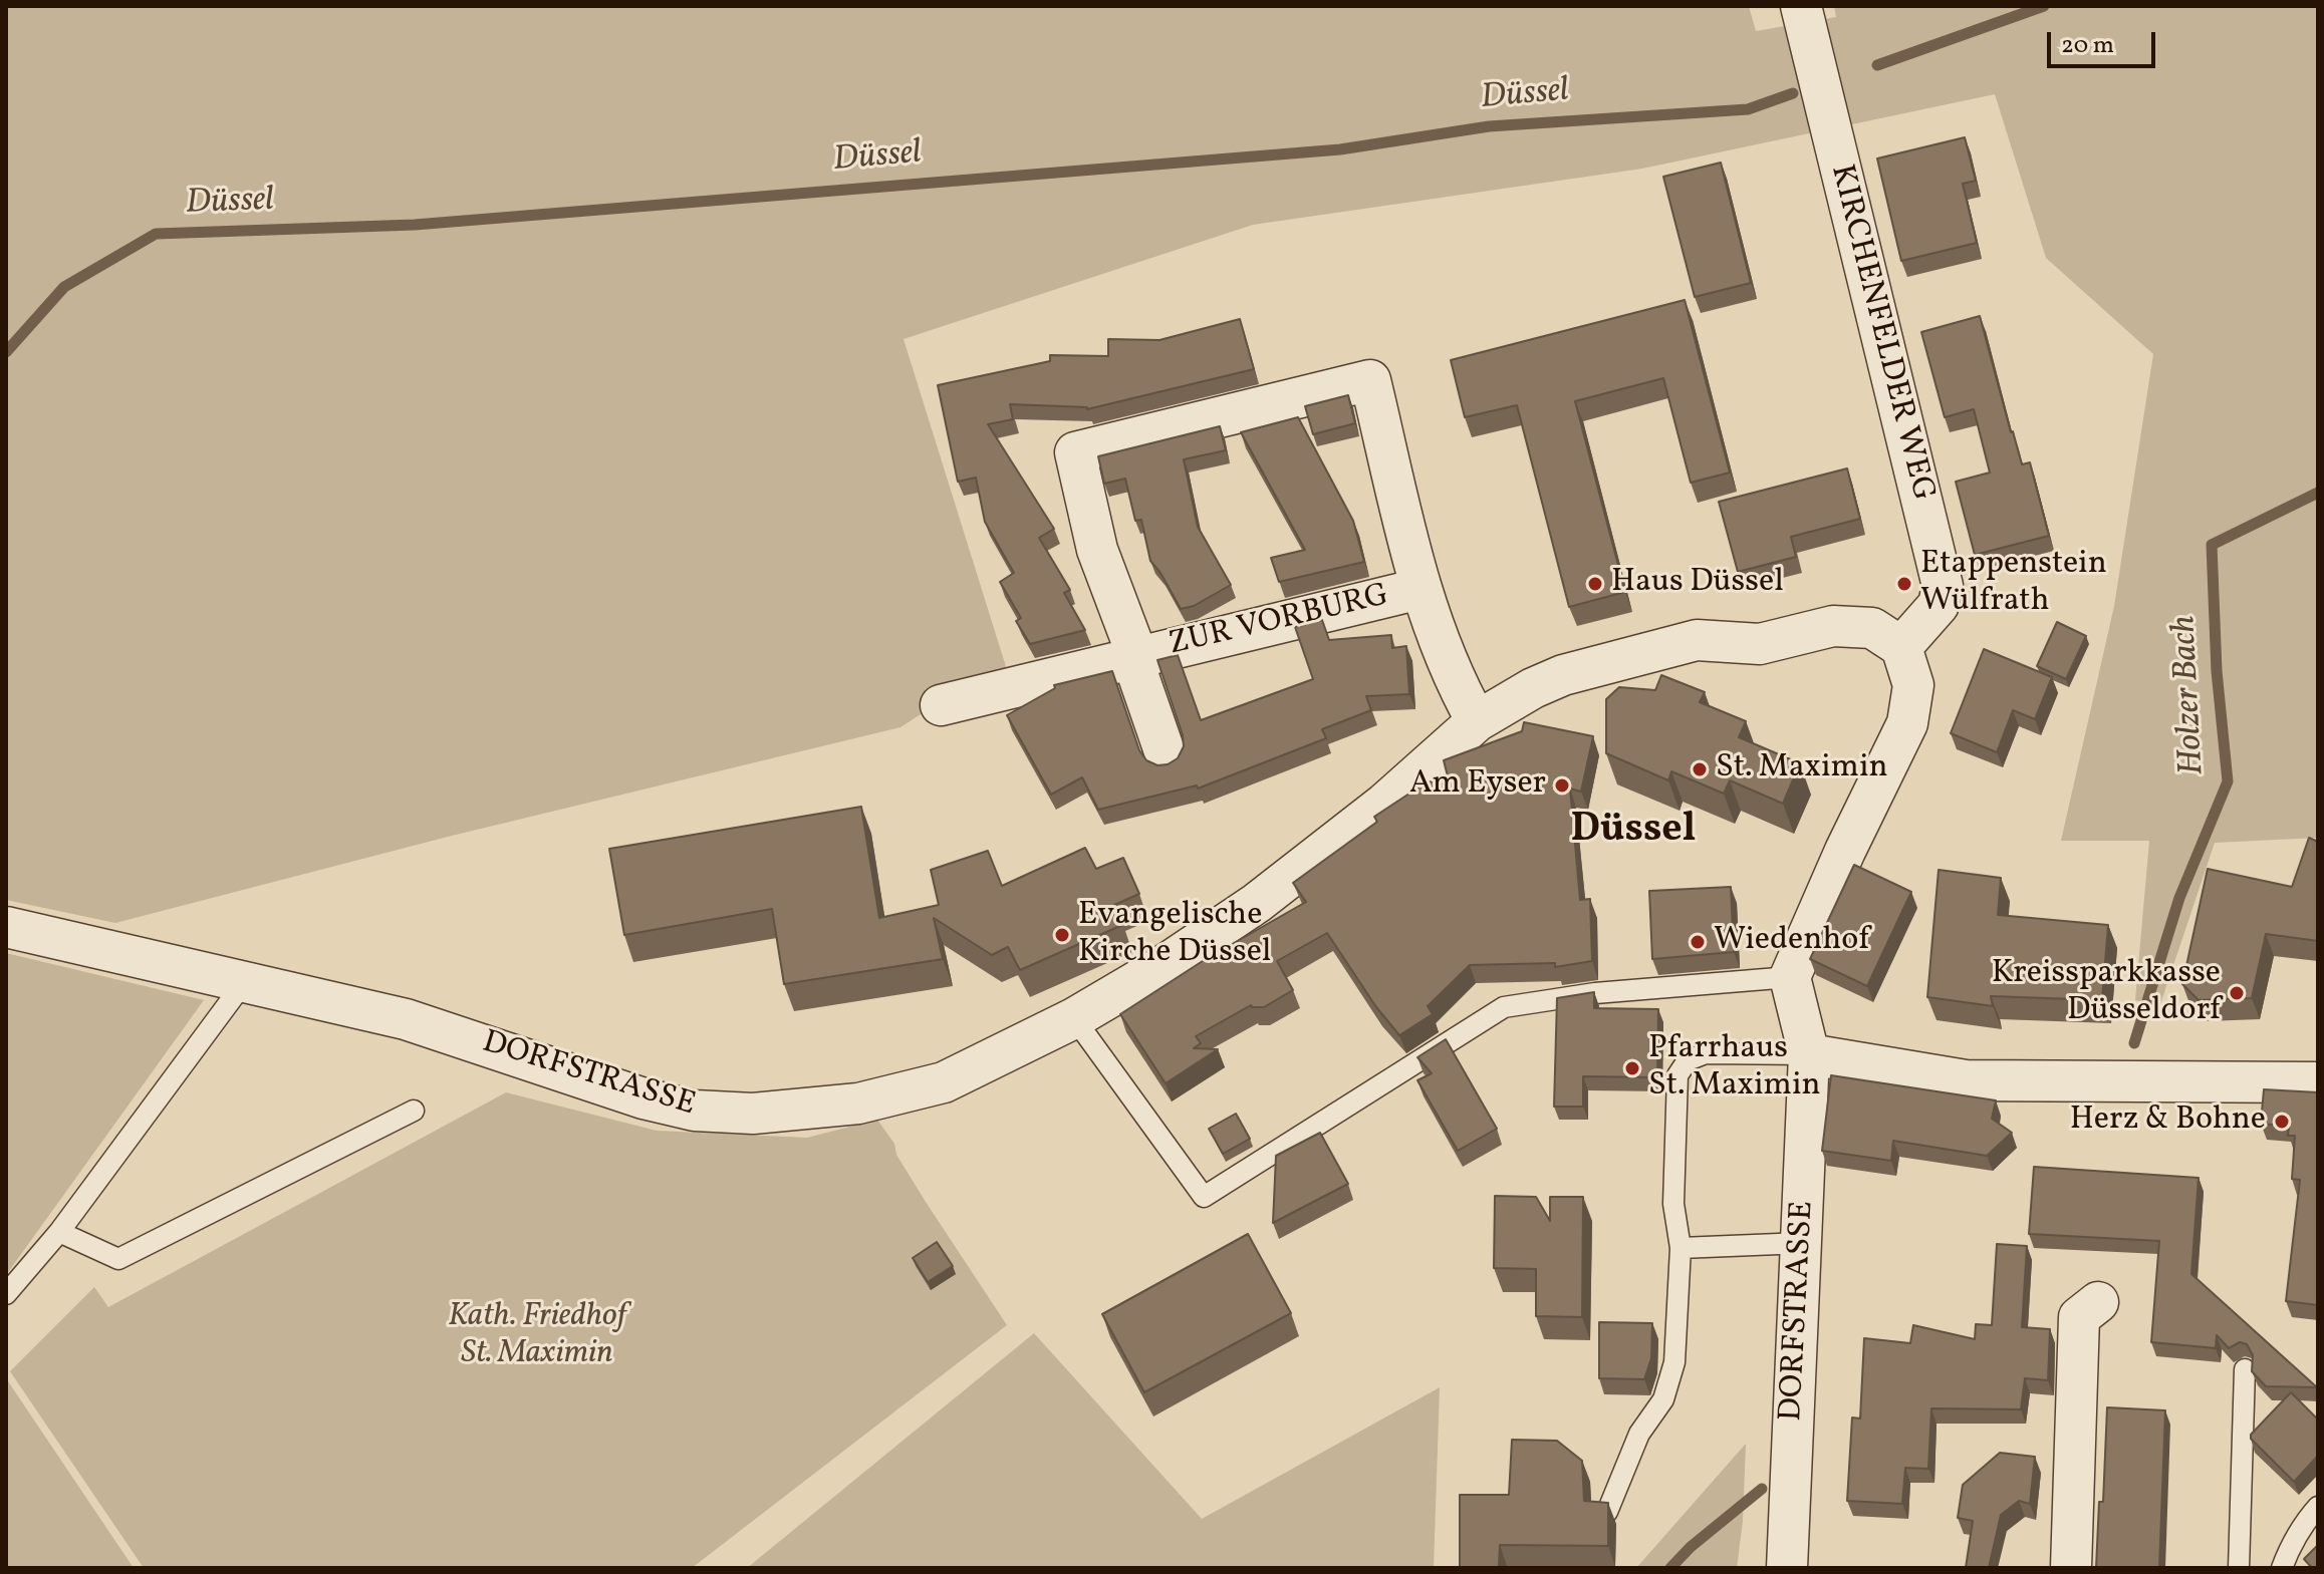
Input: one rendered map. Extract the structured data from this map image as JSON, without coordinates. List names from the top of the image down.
{
  "streets": {
    "street": ["KIRCHENFELDER WEG", "ZUR VORBURG", "DORFSTRASSE"]
  },
  "crossings": [
    ["KIRCHENFELDER WEG", "DORFSTRASSE"]
  ],
  "districts": ["Düssel"],
  "water": ["Düssel", "Holzer Bach"],
  "parks": ["Kath. Friedhof St. Maximin"],
  "places": [
    "Haus Düssel",
    "Etappenstein Wülfrath",
    "St. Maximin",
    "Am Eyser",
    "Evangelische Kirche Düssel",
    "Wiedenhof",
    "Kreissparkkasse Düsseldorf",
    "Pfarrhaus St. Maximin",
    "Herz & Bohne"
  ],
  "scale_bar": "20 m"
}
